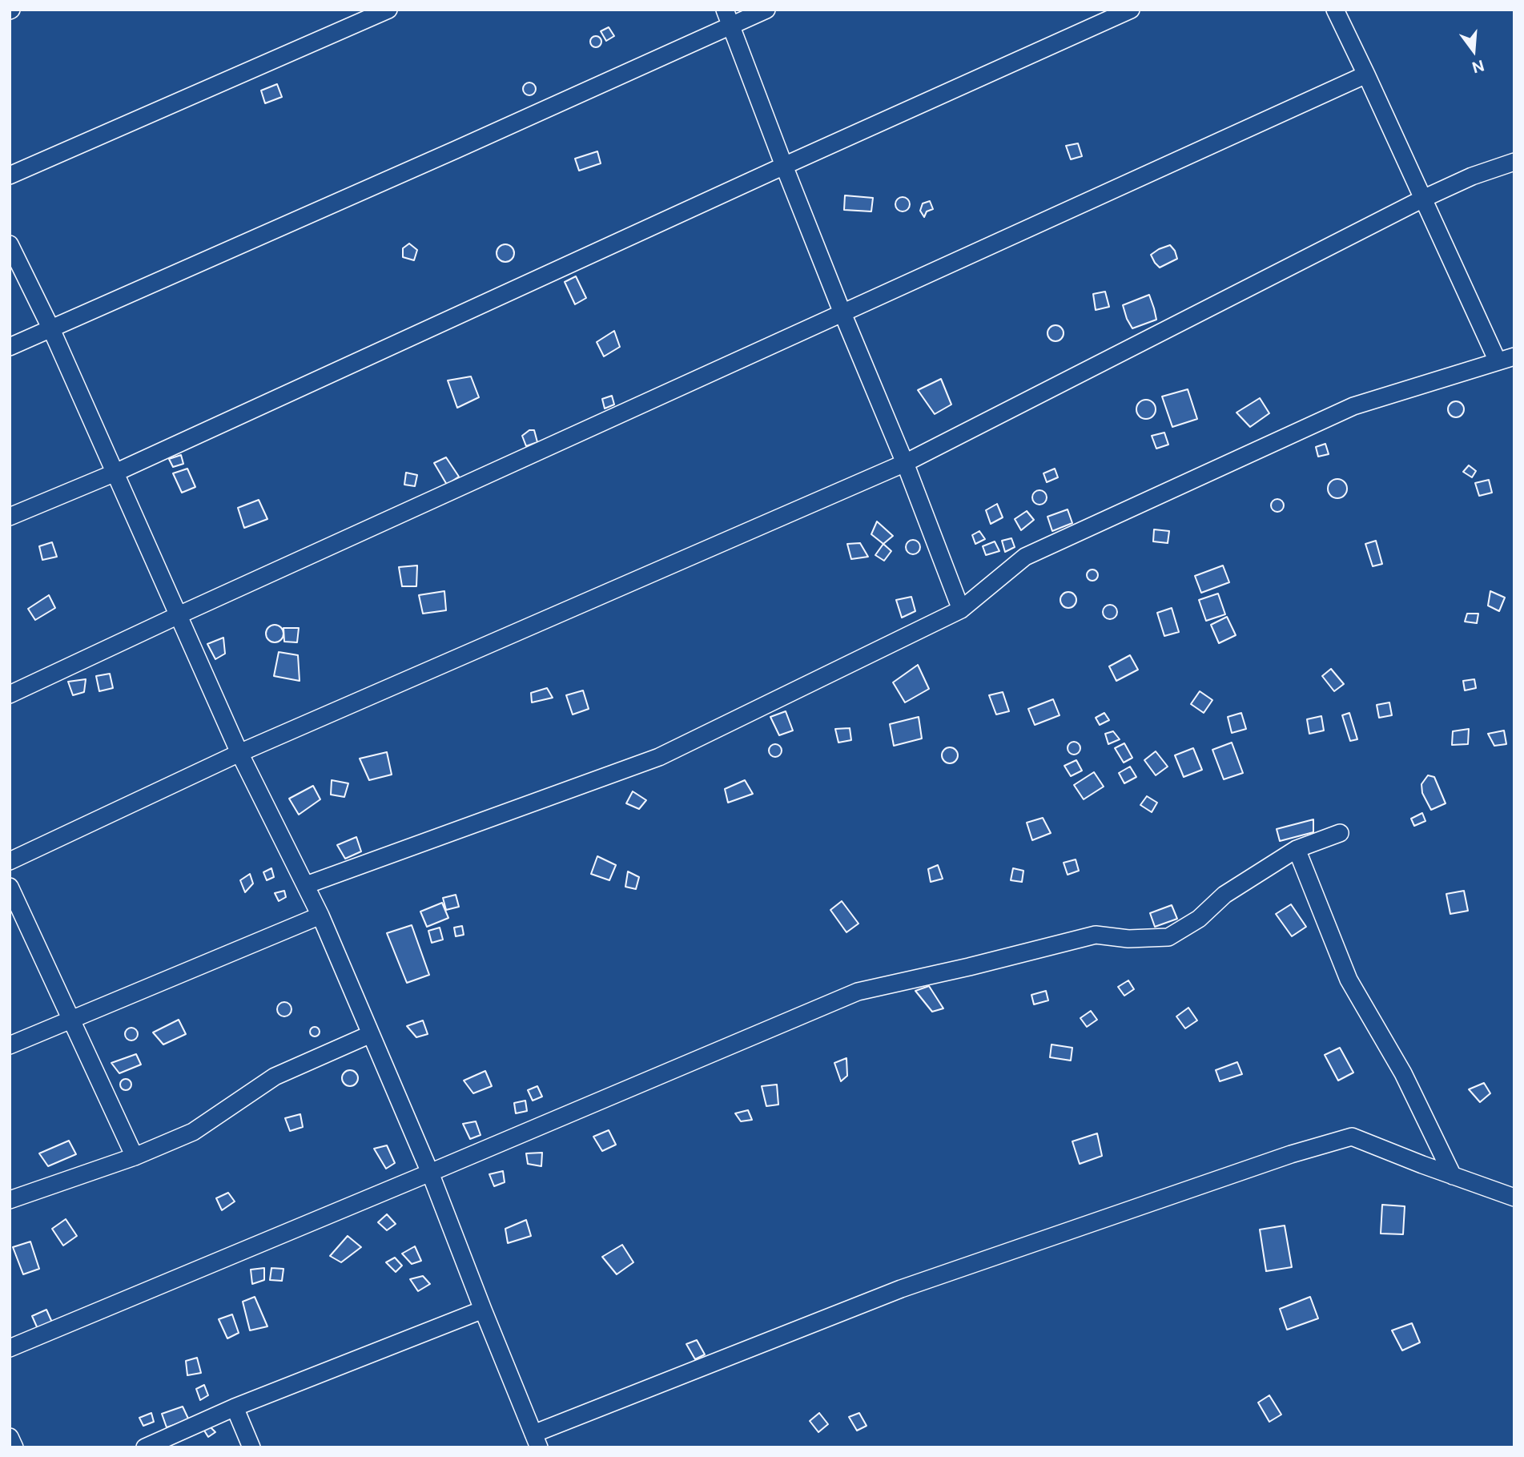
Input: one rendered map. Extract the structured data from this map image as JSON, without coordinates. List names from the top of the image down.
{
  "north": "bottom"
}
